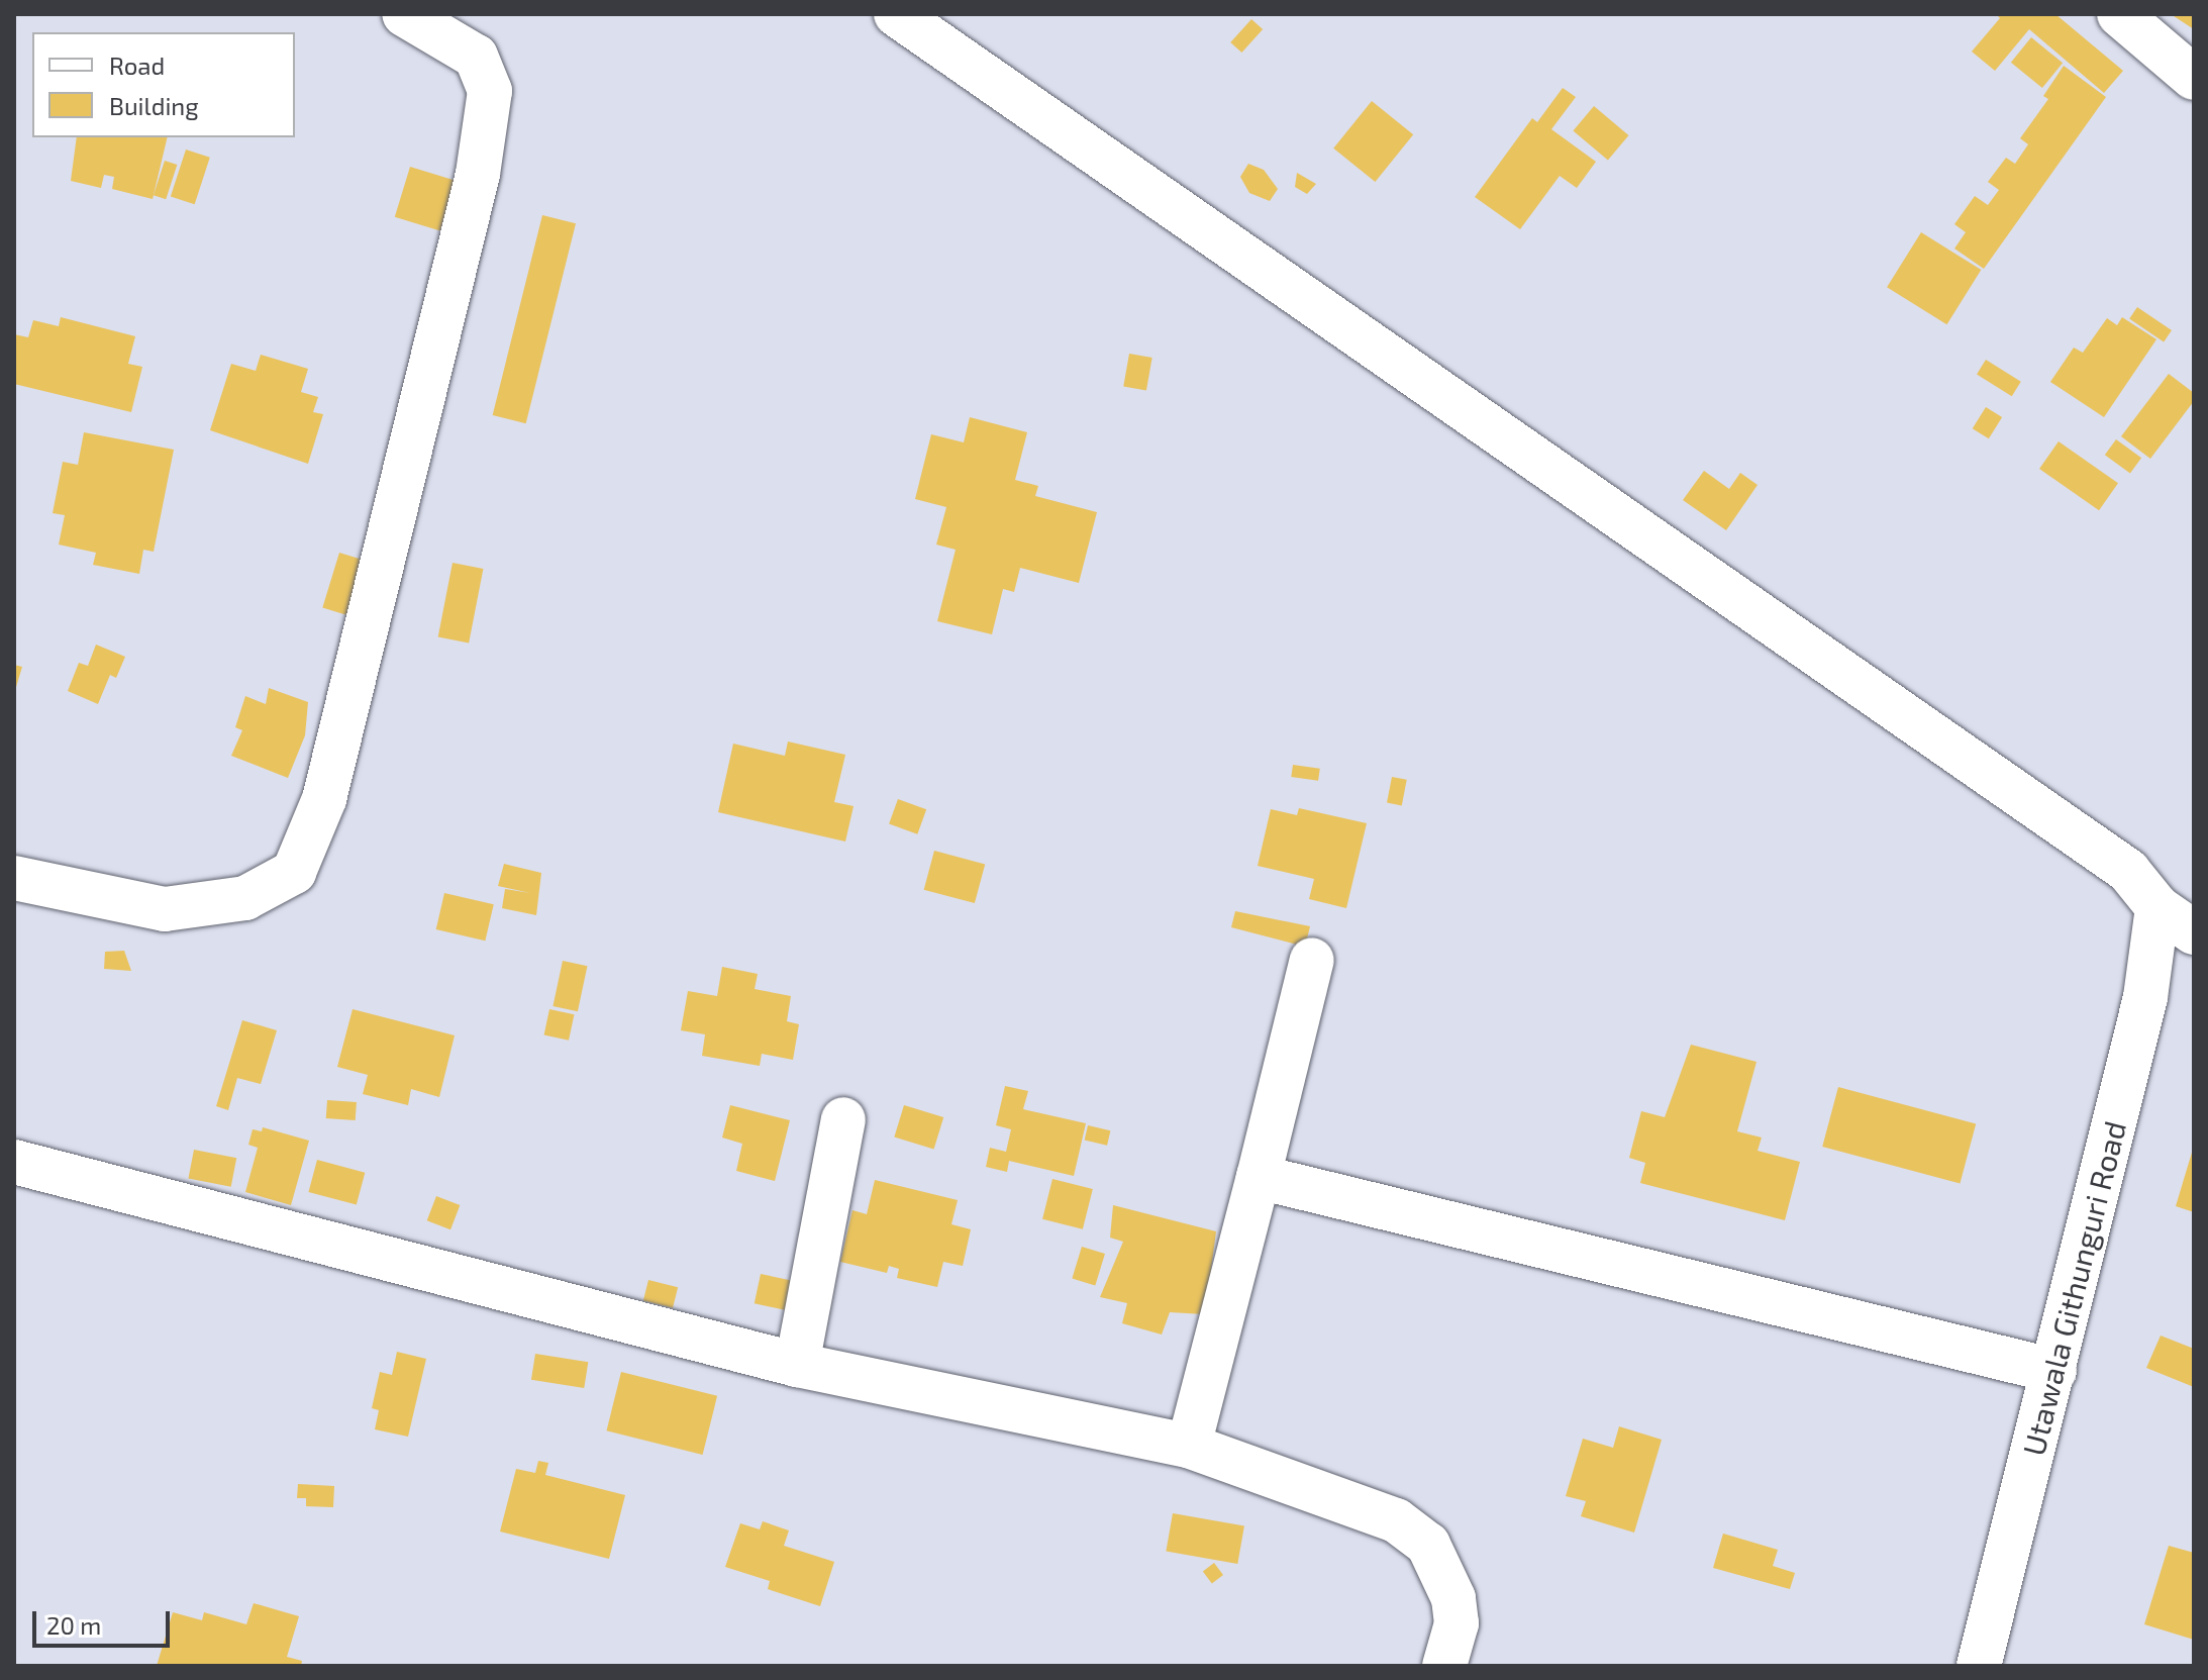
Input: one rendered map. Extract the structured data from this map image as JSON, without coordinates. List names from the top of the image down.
{
  "streets": {
    "street": ["Utawala Githunguri Road"]
  },
  "legend": ["Road", "Building"],
  "scale_bar": "20 m"
}
